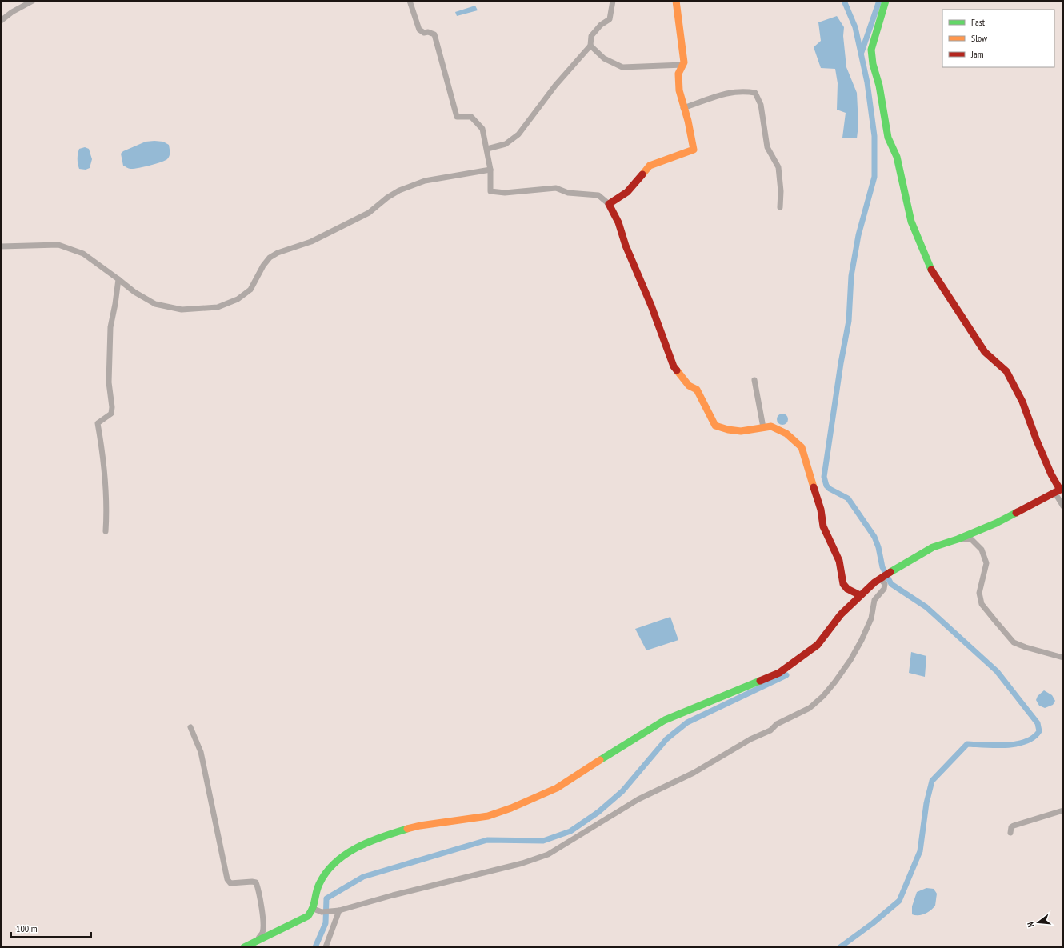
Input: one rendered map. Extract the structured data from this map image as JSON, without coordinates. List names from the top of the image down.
{
  "legend": ["Fast", "Slow", "Jam"],
  "scale_bar": "100 m",
  "north": "left"
}
